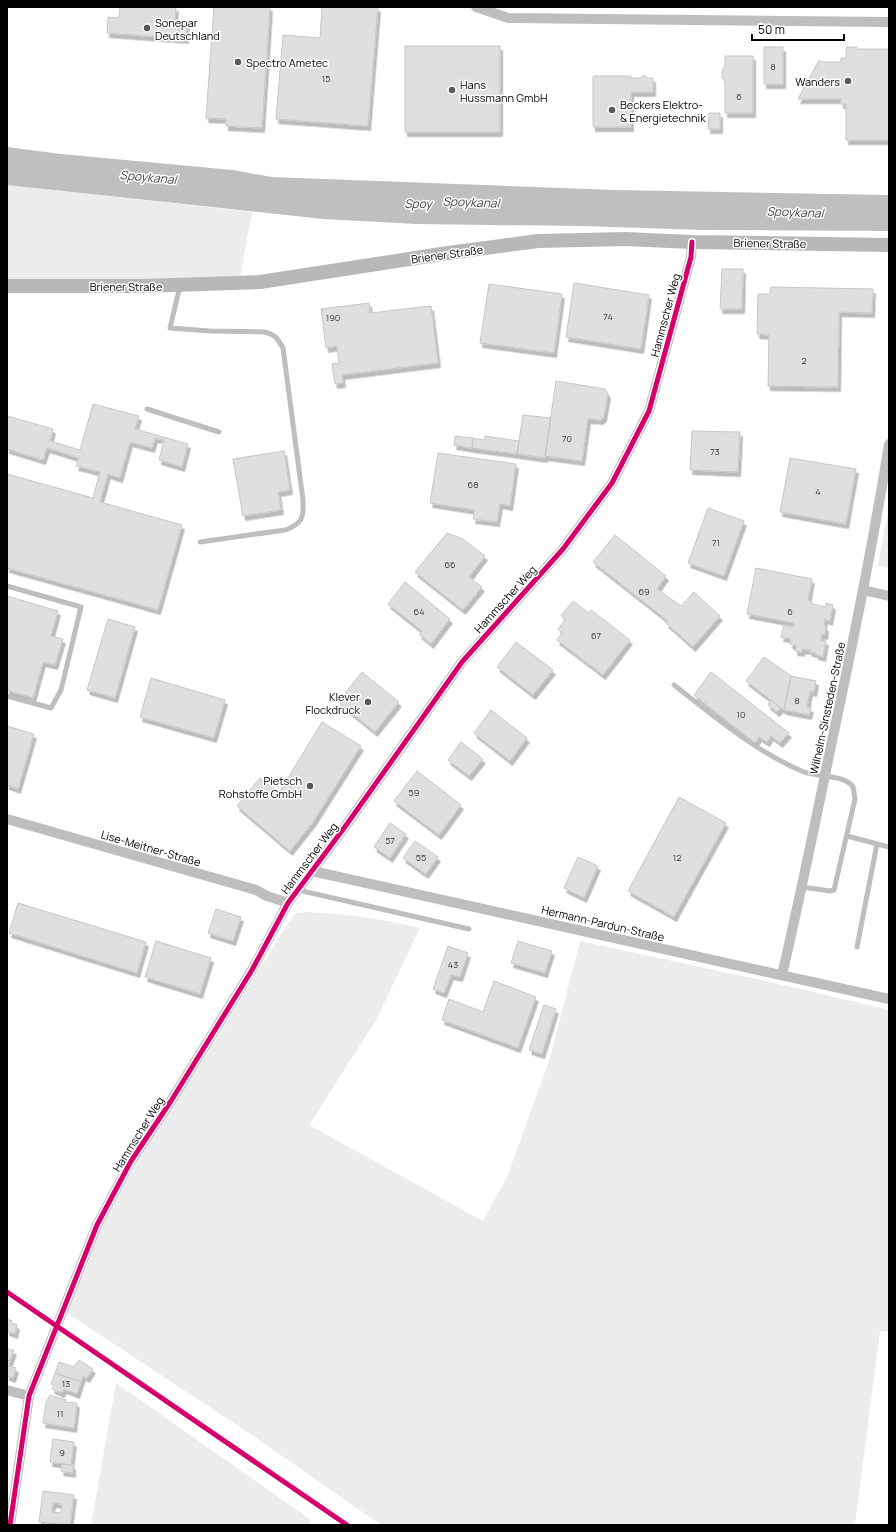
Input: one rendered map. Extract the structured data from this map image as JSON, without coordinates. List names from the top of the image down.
{
  "streets": {
    "street": [
      "Briener Straße",
      "Hammscher Weg",
      "Wilhelm-Sinsteden-Straße",
      "Lise-Meitner-Straße",
      "Hermann-Pardun-Straße"
    ]
  },
  "crossings": [
    ["Briener Straße", "Hammscher Weg"],
    ["Hammscher Weg", "Lise-Meitner-Straße"],
    ["Hammscher Weg", "Hermann-Pardun-Straße"],
    ["Wilhelm-Sinsteden-Straße", "Hermann-Pardun-Straße"]
  ],
  "water": ["Spoykanal", "Spoy"],
  "places": [
    "Sonepar Deutschland",
    "Spectro Ametec",
    "Wanders",
    "Hans Hussmann GmbH",
    "Beckers Elektro- & Energietechnik",
    "Klever Flockdruck",
    "Pietsch Rohstoffe GmbH"
  ],
  "house_numbers": [
    "8",
    "15",
    "6",
    "74",
    "190",
    "2",
    "70",
    "73",
    "68",
    "4",
    "71",
    "66",
    "69",
    "64",
    "6",
    "67",
    "8",
    "10",
    "59",
    "57",
    "55",
    "12",
    "43",
    "13",
    "11",
    "9"
  ],
  "scale_bar": "50 m"
}
